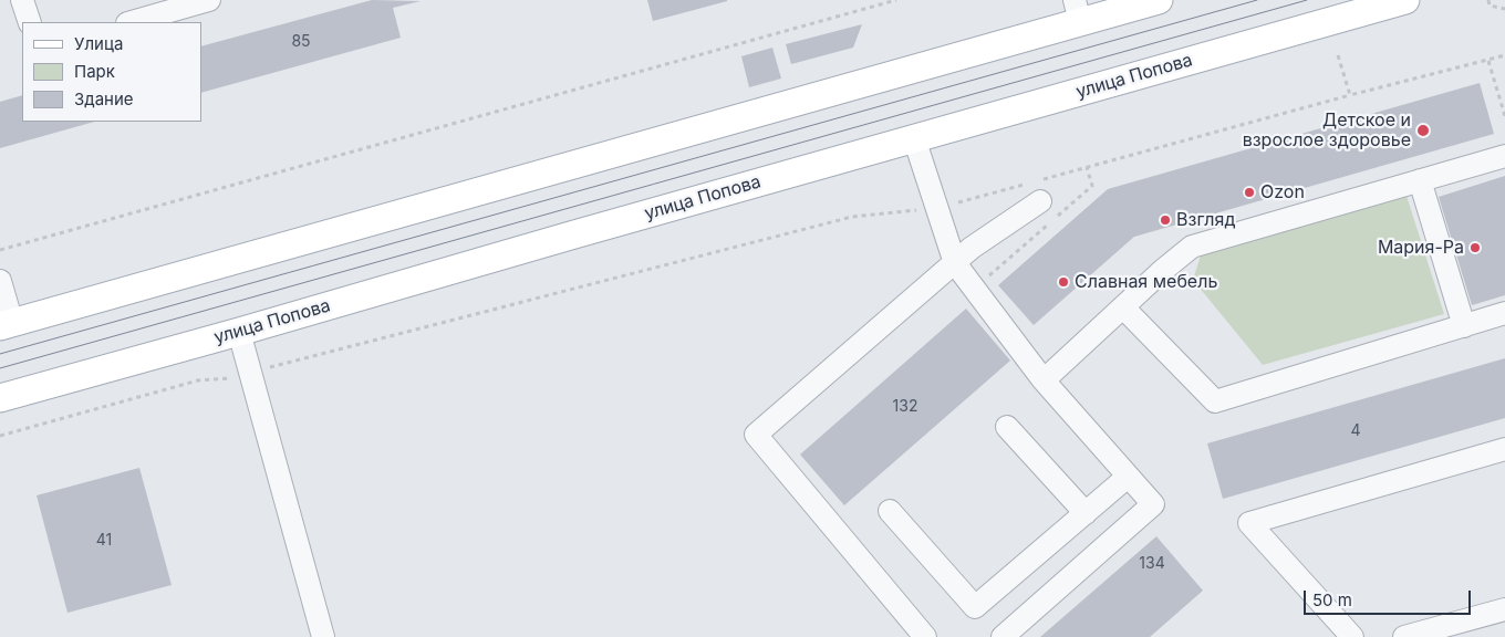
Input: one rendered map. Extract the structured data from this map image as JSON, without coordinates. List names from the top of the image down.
{
  "streets": {
    "main road": ["улица Попова"]
  },
  "places": [
    "Детское и взрослое здоровье",
    "Ozon",
    "Взгляд",
    "Мария-Ра",
    "Славная мебель"
  ],
  "house_numbers": [
    "85",
    "132",
    "4",
    "41",
    "134"
  ],
  "legend": ["Улица", "Парк", "Здание"],
  "scale_bar": "50 m"
}
